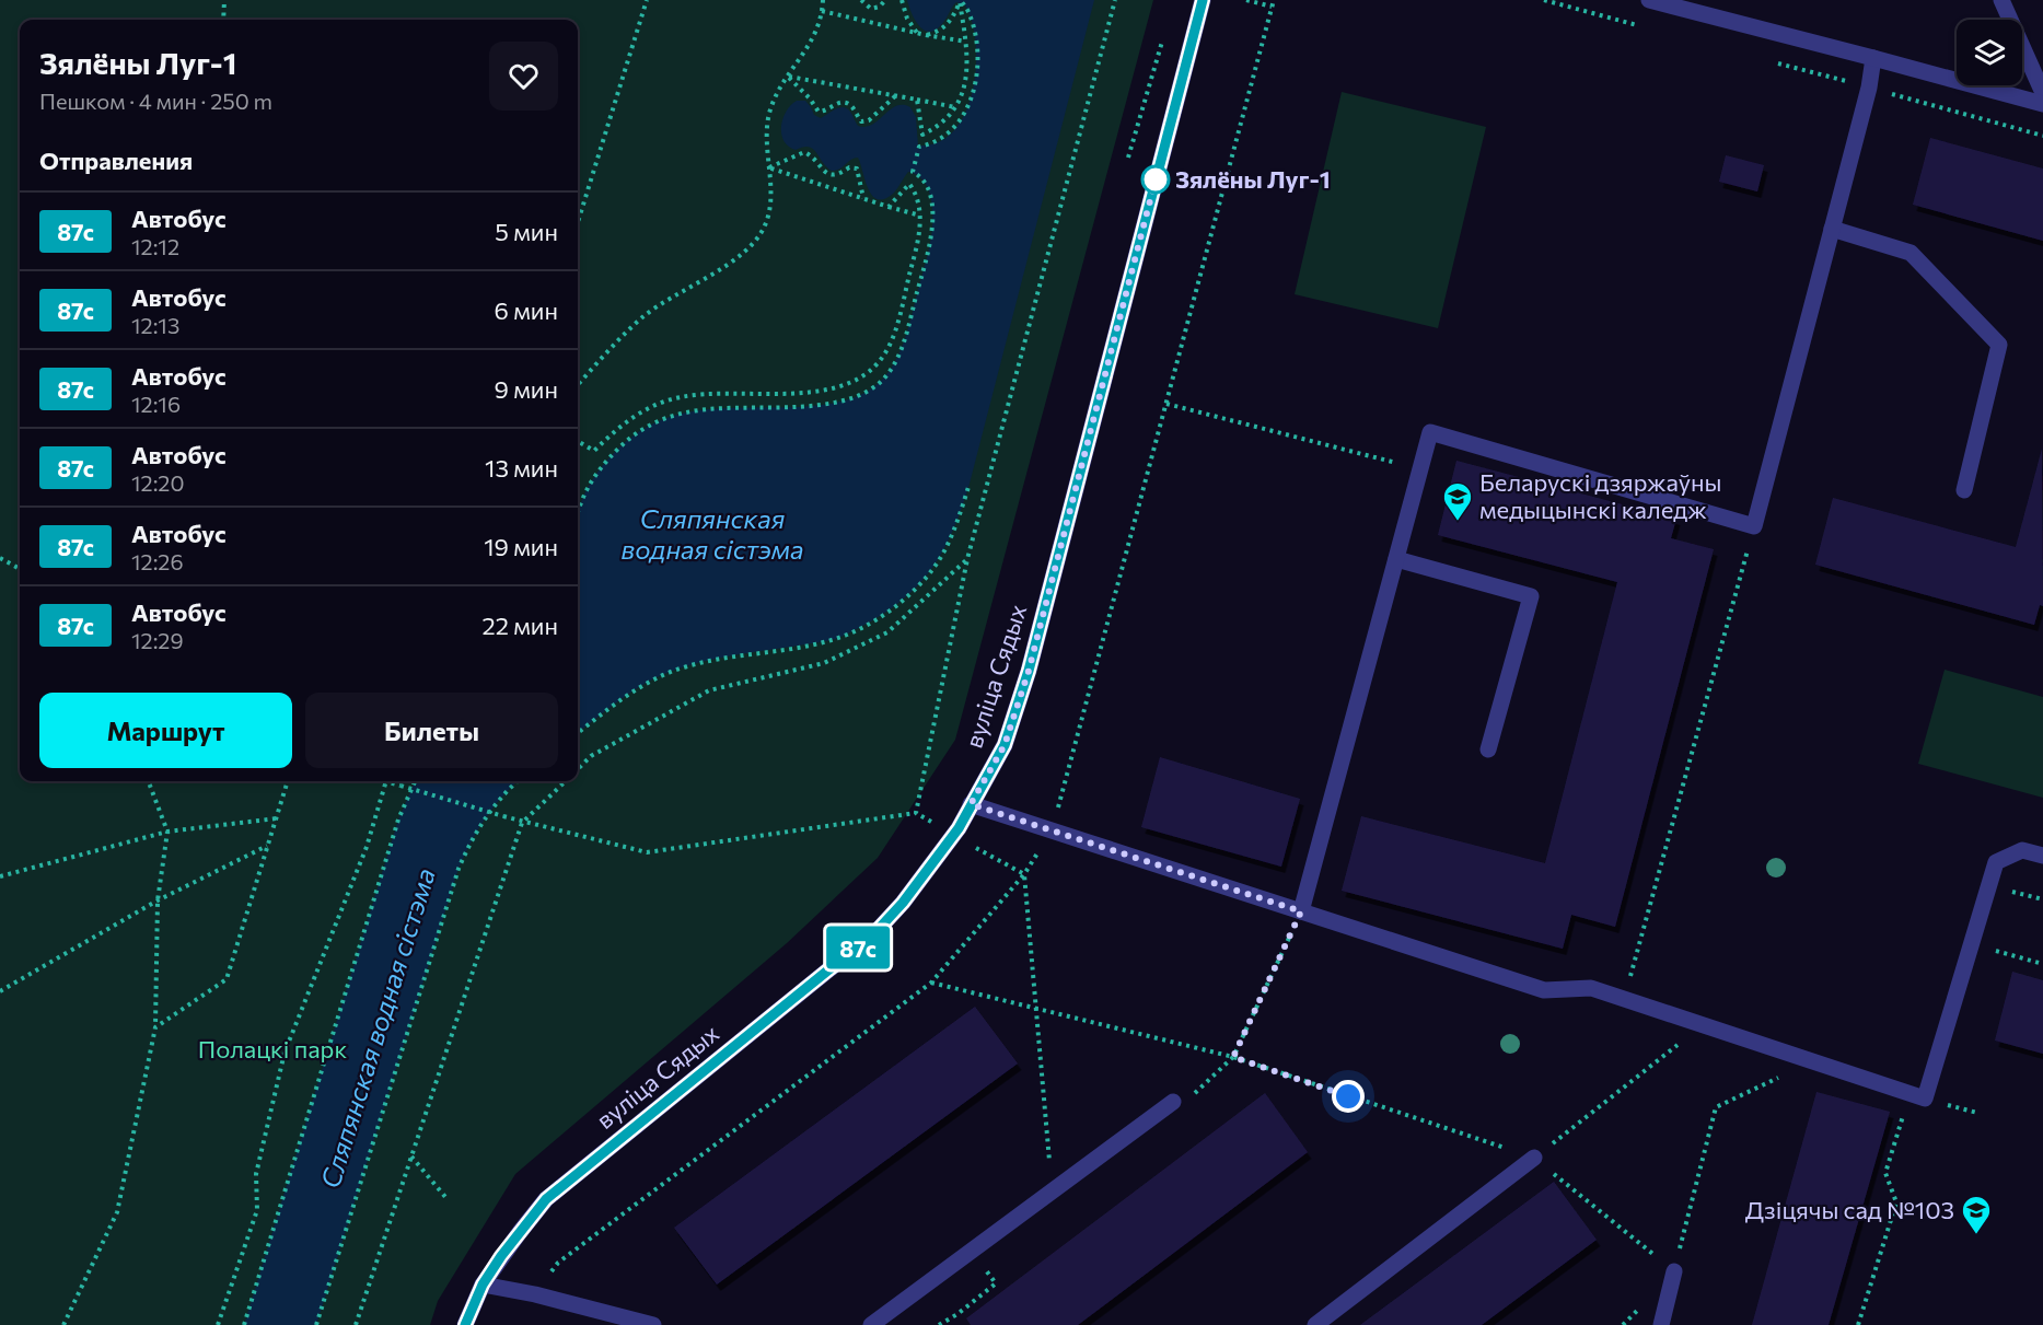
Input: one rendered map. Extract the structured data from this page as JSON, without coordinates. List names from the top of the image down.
{
  "streets": {
    "street": ["вуліца Сядых"]
  },
  "water": ["Сляпянская водная сістэма"],
  "parks": ["Полацкі парк"],
  "places": {
    "other": ["Зялёны Луг-1"],
    "school or university": ["Беларускі дзяржаўны медыцынскі каледж", "Дзіцячы сад №103"]
  },
  "lines": ["bus line 87с"],
  "page": {
    "on_map": "87с",
    "heading": [
      ["Зялёны Луг-1", "Пешком · 4 мин · 250 m"],
      "Отправления"
    ],
    "list": [
      {
        "mark": "87с",
        "name": "Автобус",
        "note": "12:12",
        "value": "5 мин"
      },
      {
        "mark": "87с",
        "name": "Автобус",
        "note": "12:13",
        "value": "6 мин"
      },
      {
        "mark": "87с",
        "name": "Автобус",
        "note": "12:16",
        "value": "9 мин"
      },
      {
        "mark": "87с",
        "name": "Автобус",
        "note": "12:20",
        "value": "13 мин"
      },
      {
        "mark": "87с",
        "name": "Автобус",
        "note": "12:26",
        "value": "19 мин"
      },
      {
        "mark": "87с",
        "name": "Автобус",
        "note": "12:29",
        "value": "22 мин"
      }
    ],
    "buttons": ["Маршрут", "Билеты"]
  }
}
